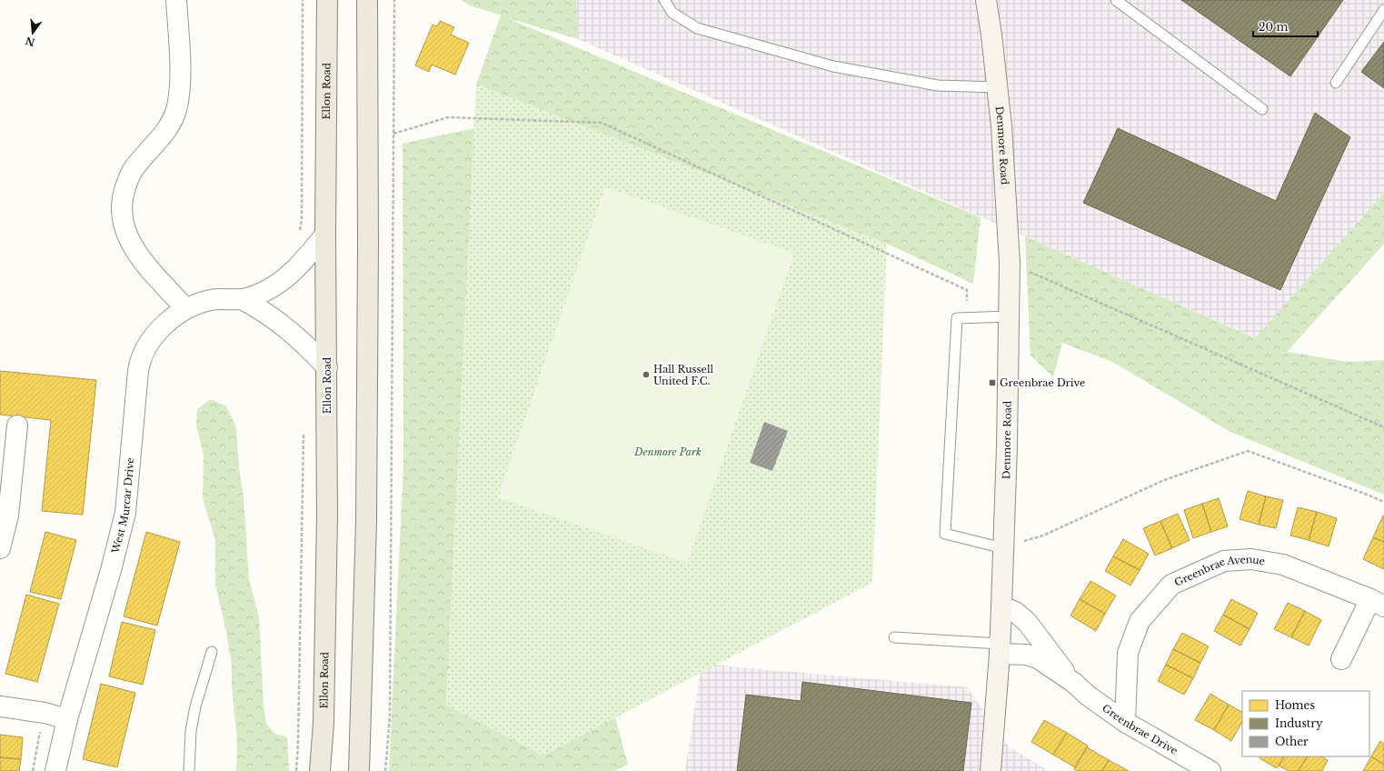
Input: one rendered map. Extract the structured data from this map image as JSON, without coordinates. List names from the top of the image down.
{
  "streets": {
    "main road": ["Ellon Road"],
    "street": [
      "Denmore Road",
      "West Murcar Drive",
      "Greenbrae Avenue",
      "Greenbrae Drive"
    ]
  },
  "crossings": [
    ["Ellon Road", "West Murcar Drive"],
    ["Denmore Road", "Greenbrae Drive"],
    ["Greenbrae Avenue", "Greenbrae Drive"]
  ],
  "parks": ["Denmore Park"],
  "places": {
    "other": ["Hall Russell United F.C."],
    "transit": ["Greenbrae Drive"]
  },
  "legend": ["Homes", "Industry", "Other"],
  "scale_bar": "20 m",
  "north": "bottom"
}
